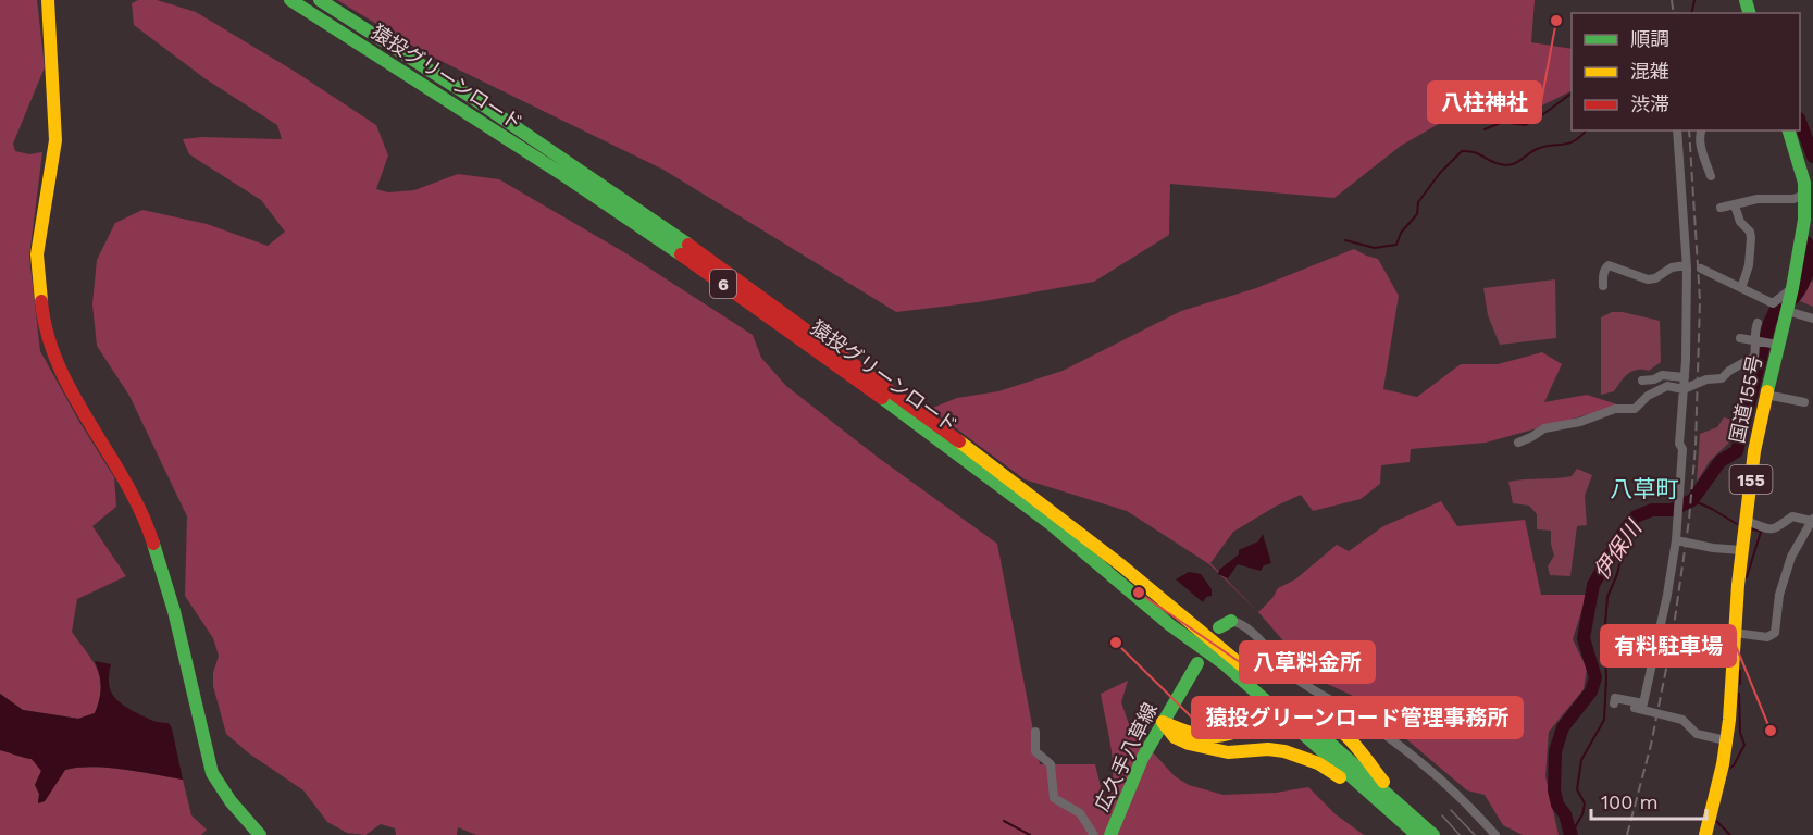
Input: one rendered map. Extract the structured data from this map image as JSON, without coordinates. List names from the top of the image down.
{
  "streets": {
    "main road": [
      "猿投グリーンロード",
      "6",
      "国道155号",
      "155",
      "広久手八草線"
    ]
  },
  "districts": ["八草町"],
  "water": ["伊保川"],
  "places": [
    "八柱神社",
    "八草料金所",
    "猿投グリーンロード管理事務所",
    "有料駐車場"
  ],
  "legend": ["順調", "混雑", "渋滞"],
  "scale_bar": "100 m"
}
